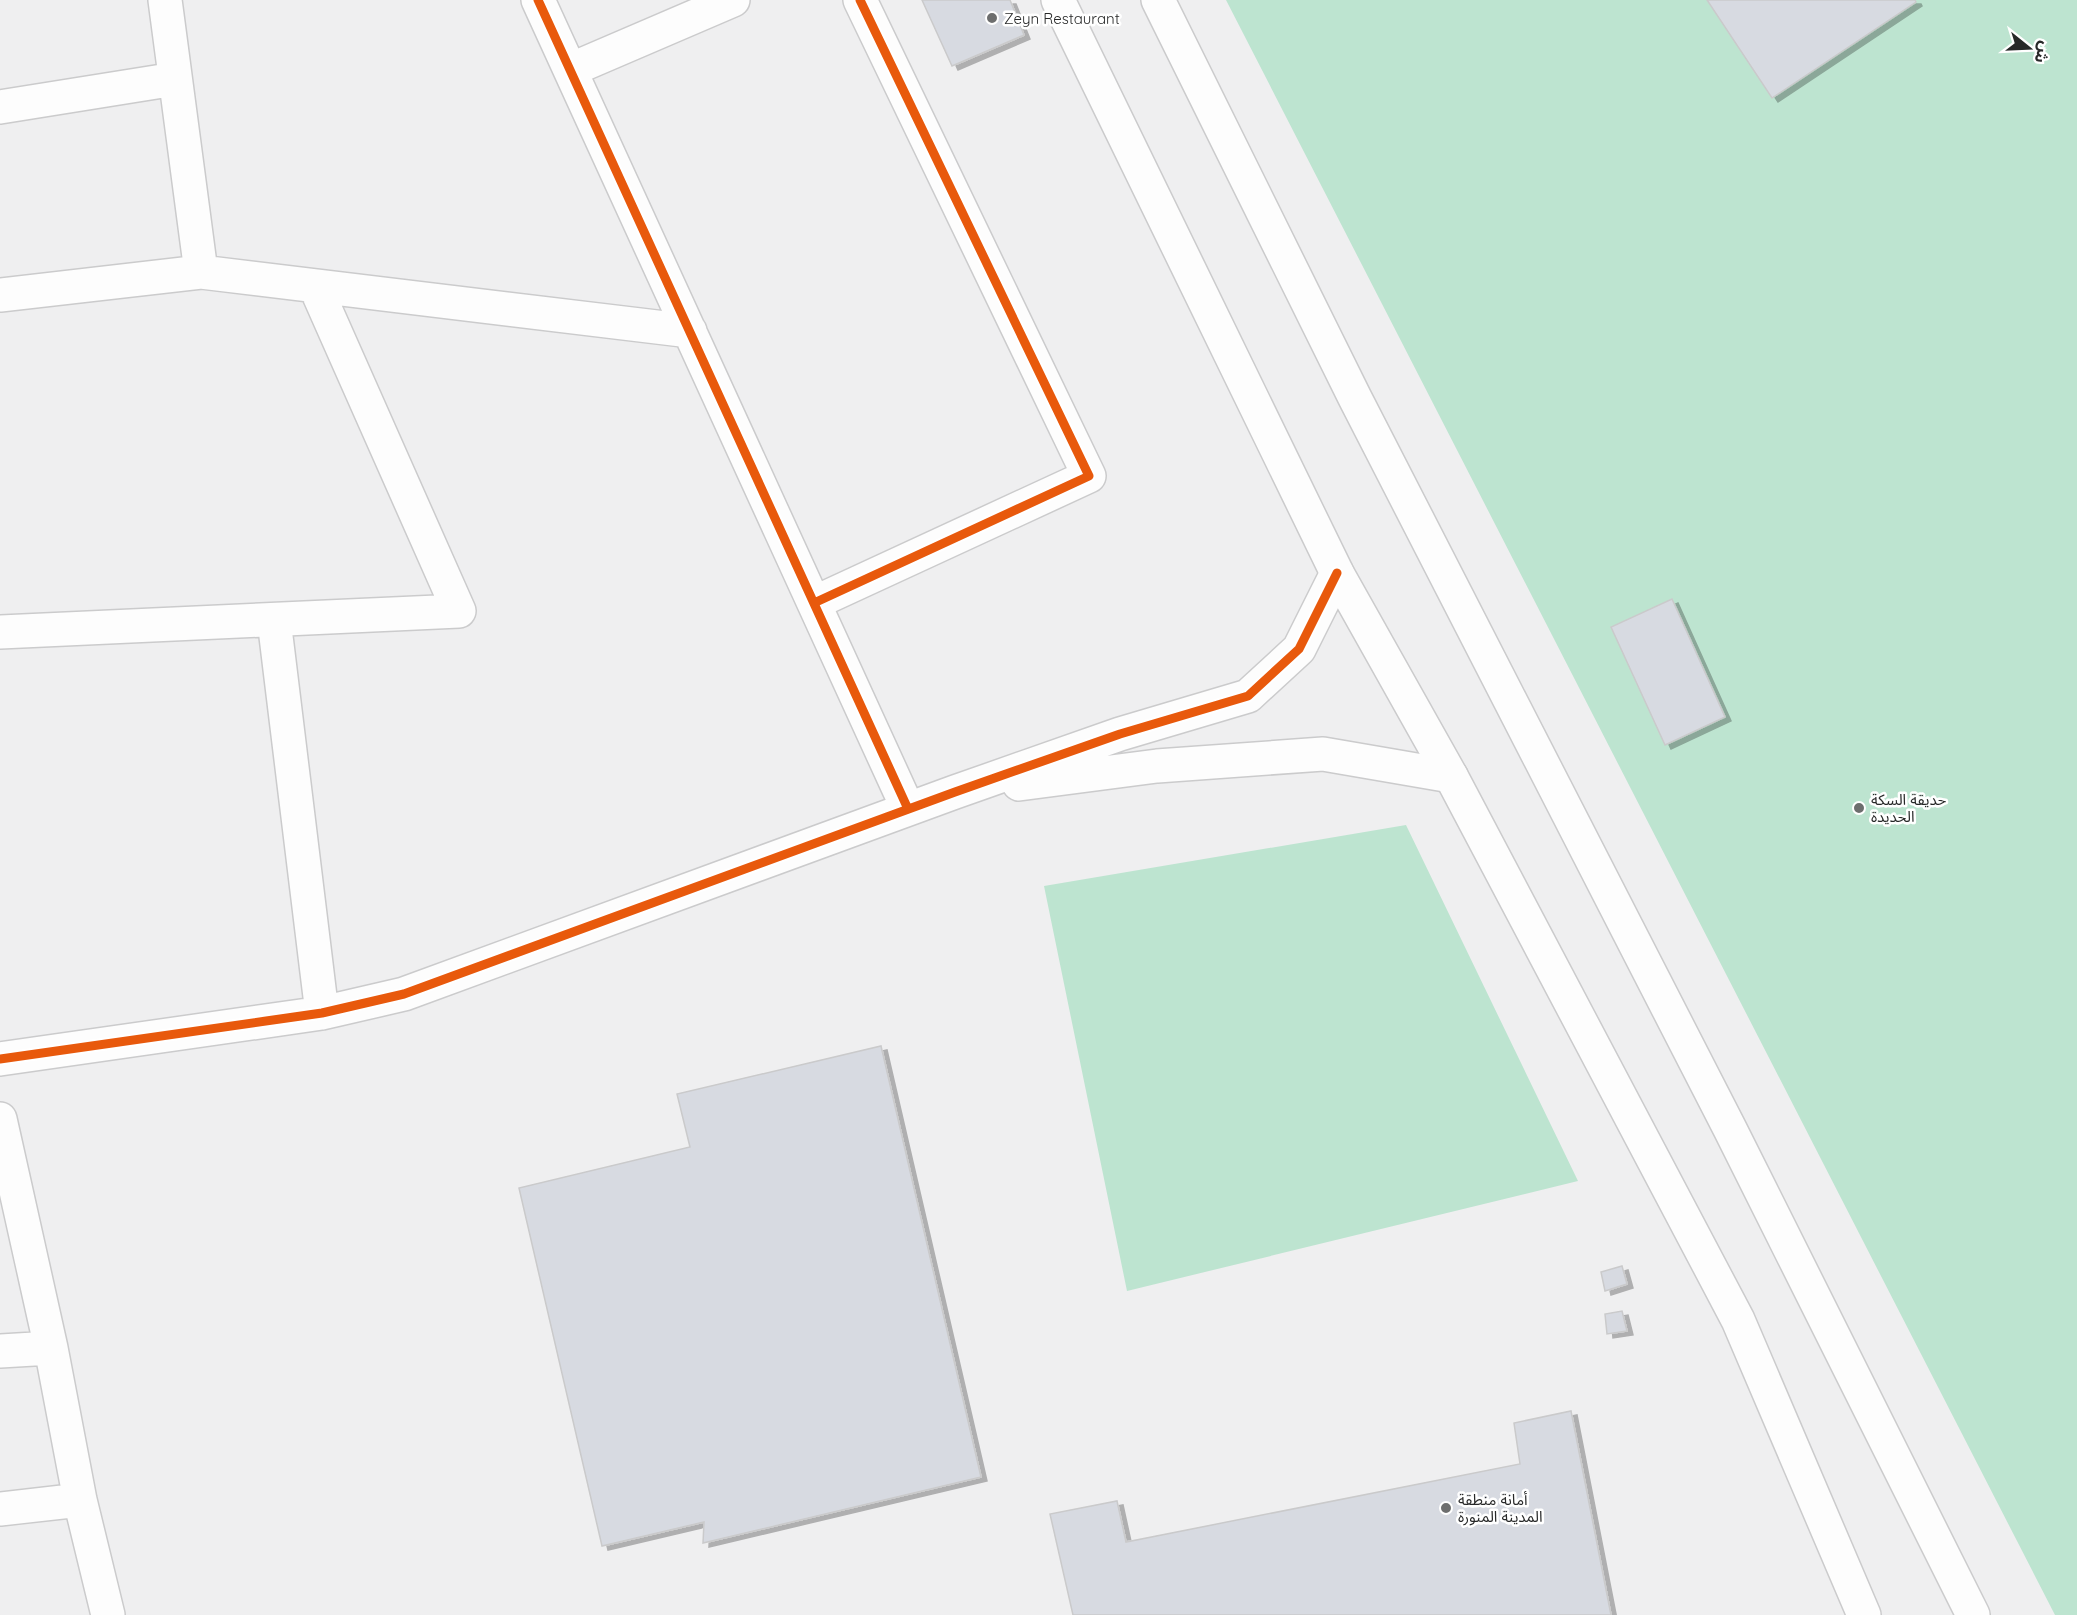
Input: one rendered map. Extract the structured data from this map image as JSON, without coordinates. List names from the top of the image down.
{
  "places": ["Zeyn Restaurant", "حديقة السكة الحديدة", "أمانة منطقة المدينة المنورة"],
  "north": "right"
}
